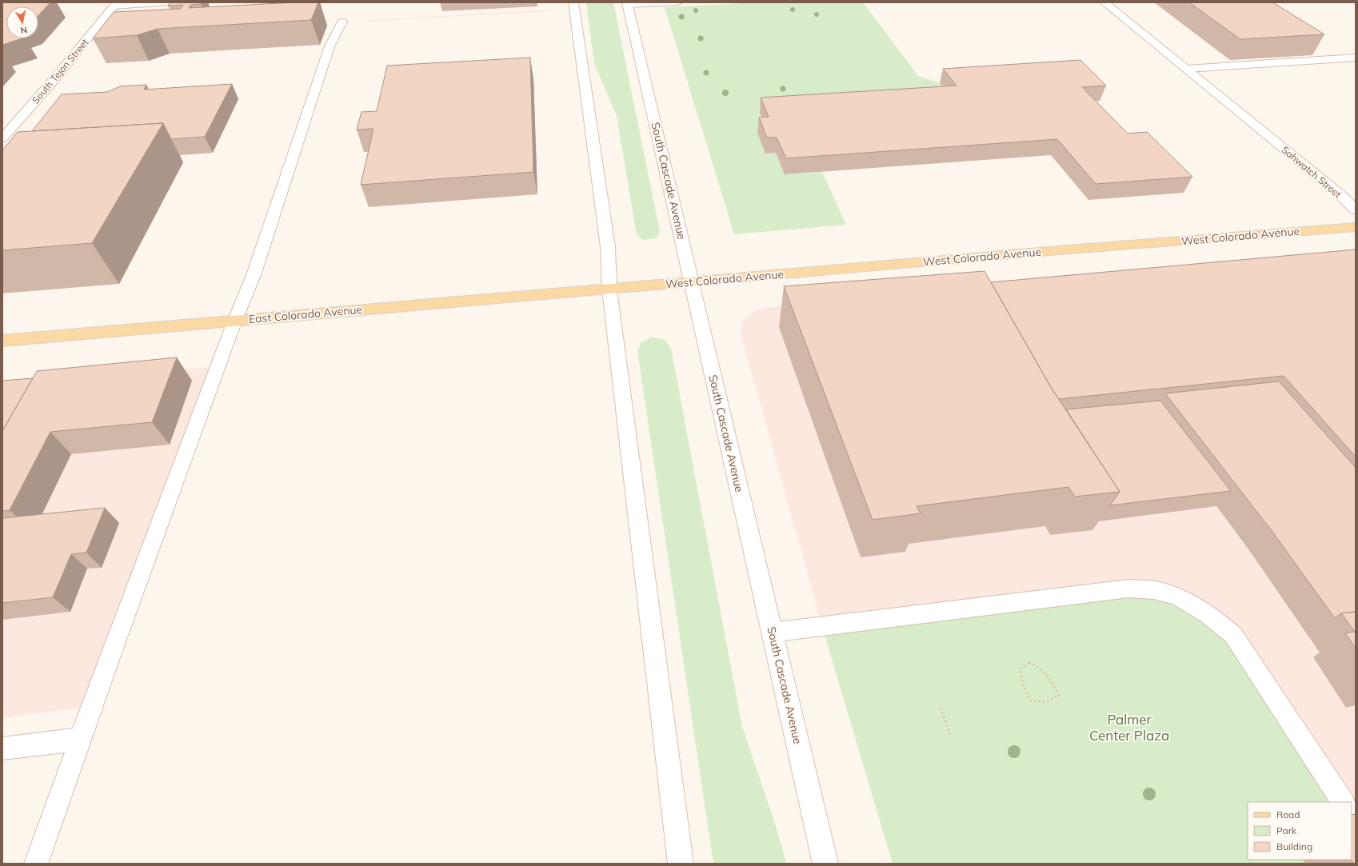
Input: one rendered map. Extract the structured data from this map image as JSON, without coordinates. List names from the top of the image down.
{
  "streets": {
    "main road": [
      "South Tejon Street",
      "Sahwatch Street",
      "South Cascade Avenue",
      "West Colorado Avenue",
      "East Colorado Avenue"
    ]
  },
  "crossings": [
    ["South Cascade Avenue", "West Colorado Avenue"],
    ["West Colorado Avenue", "East Colorado Avenue"]
  ],
  "parks": ["Palmer Center Plaza"],
  "legend": ["Road", "Park", "Building"],
  "north": "bottom"
}
